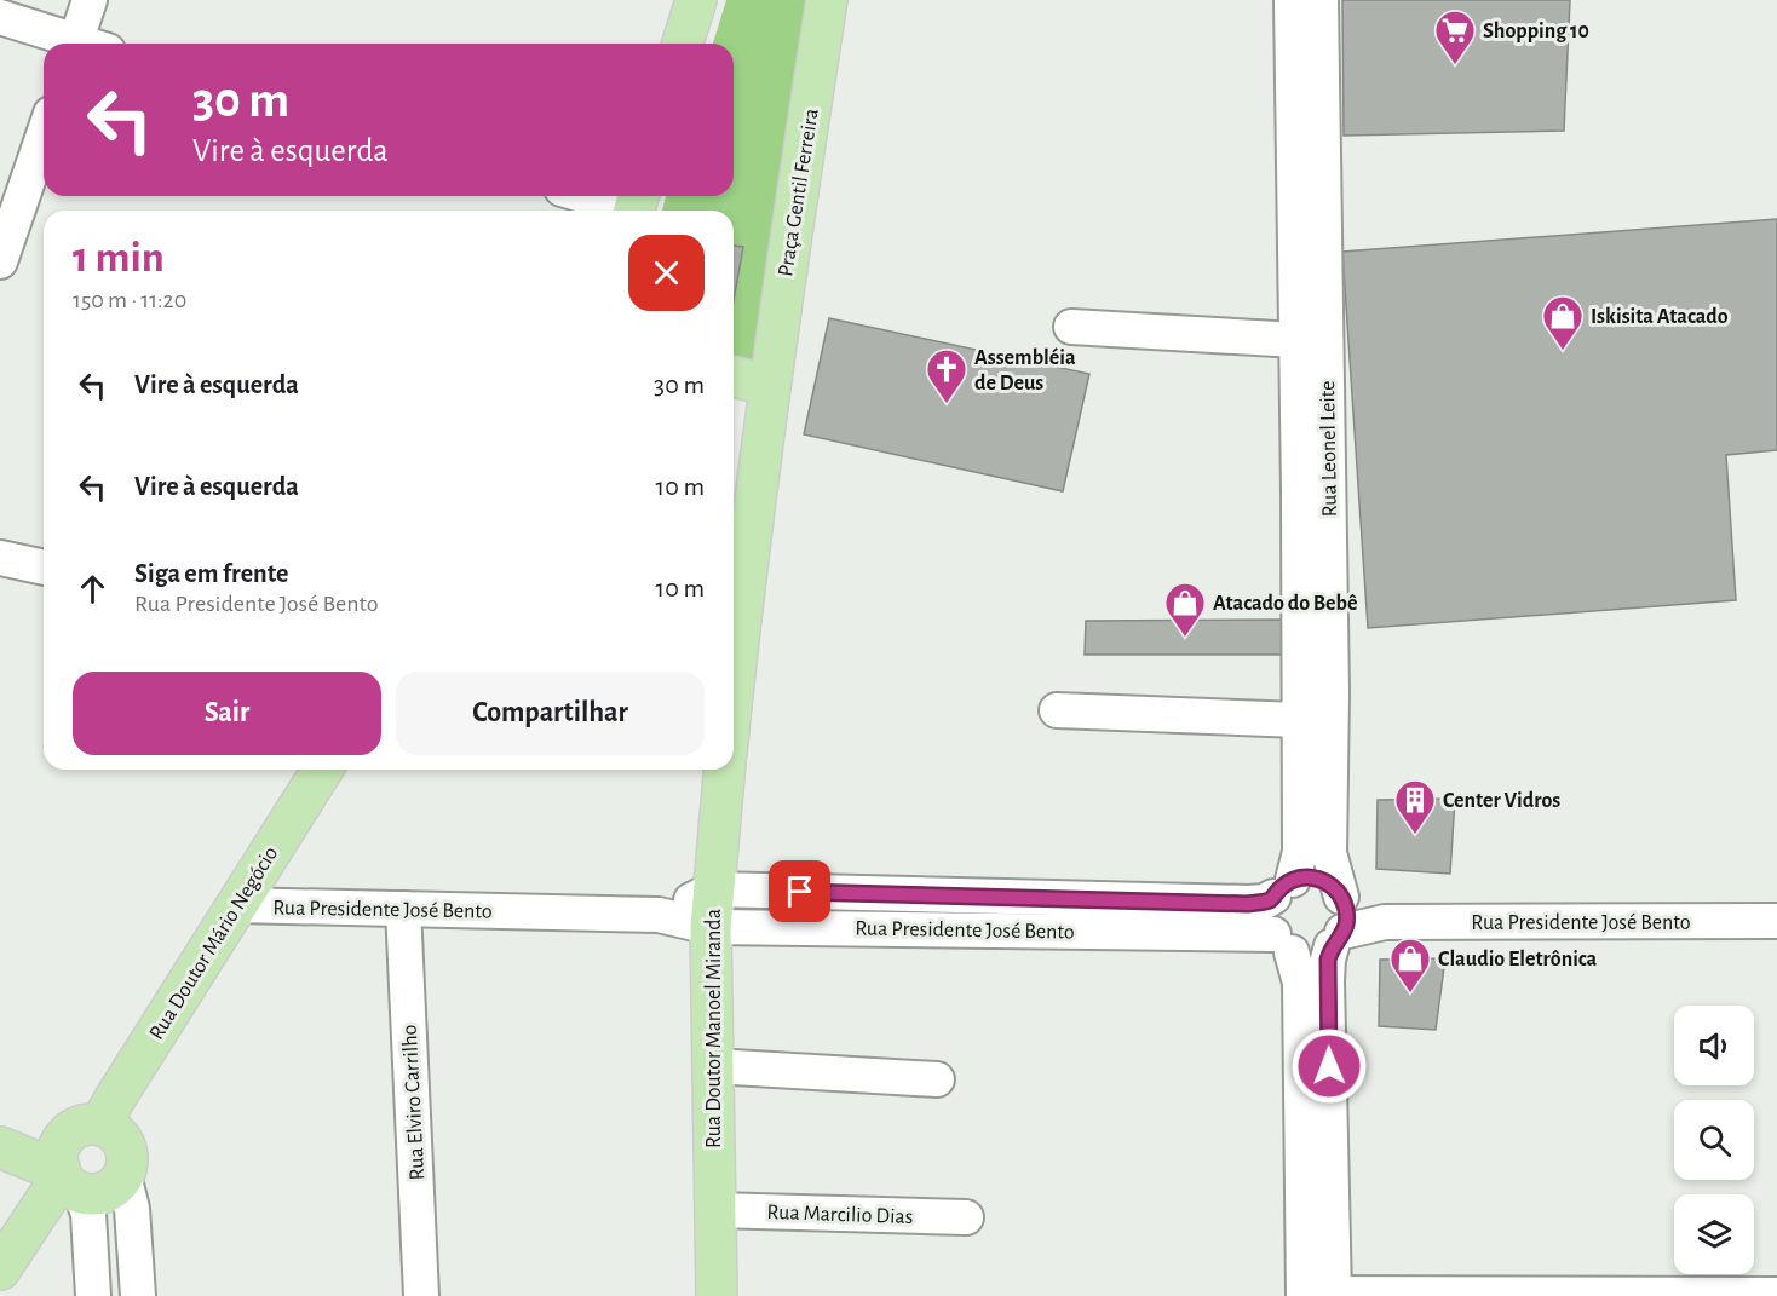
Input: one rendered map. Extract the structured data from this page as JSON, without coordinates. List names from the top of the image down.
{
  "streets": {
    "main road": ["Praça Gentil Ferreira", "Rua Doutor Mário Negócio", "Rua Doutor Manoel Miranda"],
    "street": [
      "Rua Leonel Leite",
      "Rua Presidente José Bento",
      "Rua Elviro Carrilho",
      "Rua Marcilio Dias"
    ]
  },
  "crossings": [
    ["Rua Leonel Leite", "Rua Presidente José Bento"],
    ["Rua Presidente José Bento", "Rua Doutor Mário Negócio"],
    ["Rua Presidente José Bento", "Rua Doutor Manoel Miranda"],
    ["Rua Presidente José Bento", "Rua Elviro Carrilho"],
    ["Rua Doutor Manoel Miranda", "Rua Marcilio Dias"]
  ],
  "places": {
    "supermarket": ["Shopping 10"],
    "shop": ["Iskisita Atacado", "Atacado do Bebê", "Claudio Eletrônica"],
    "church": ["Assembléia de Deus"],
    "building": ["Center Vidros"]
  },
  "page": {
    "turn": ["30 m", "Vire à esquerda"],
    "heading": ["1 min", "150 m · 11:20"],
    "list": [
      {
        "name": "Vire à esquerda",
        "value": "30 m"
      },
      {
        "name": "Vire à esquerda",
        "value": "10 m"
      },
      {
        "name": "Siga em frente",
        "note": "Rua Presidente José Bento",
        "value": "10 m"
      }
    ],
    "buttons": ["Sair", "Compartilhar"]
  }
}
